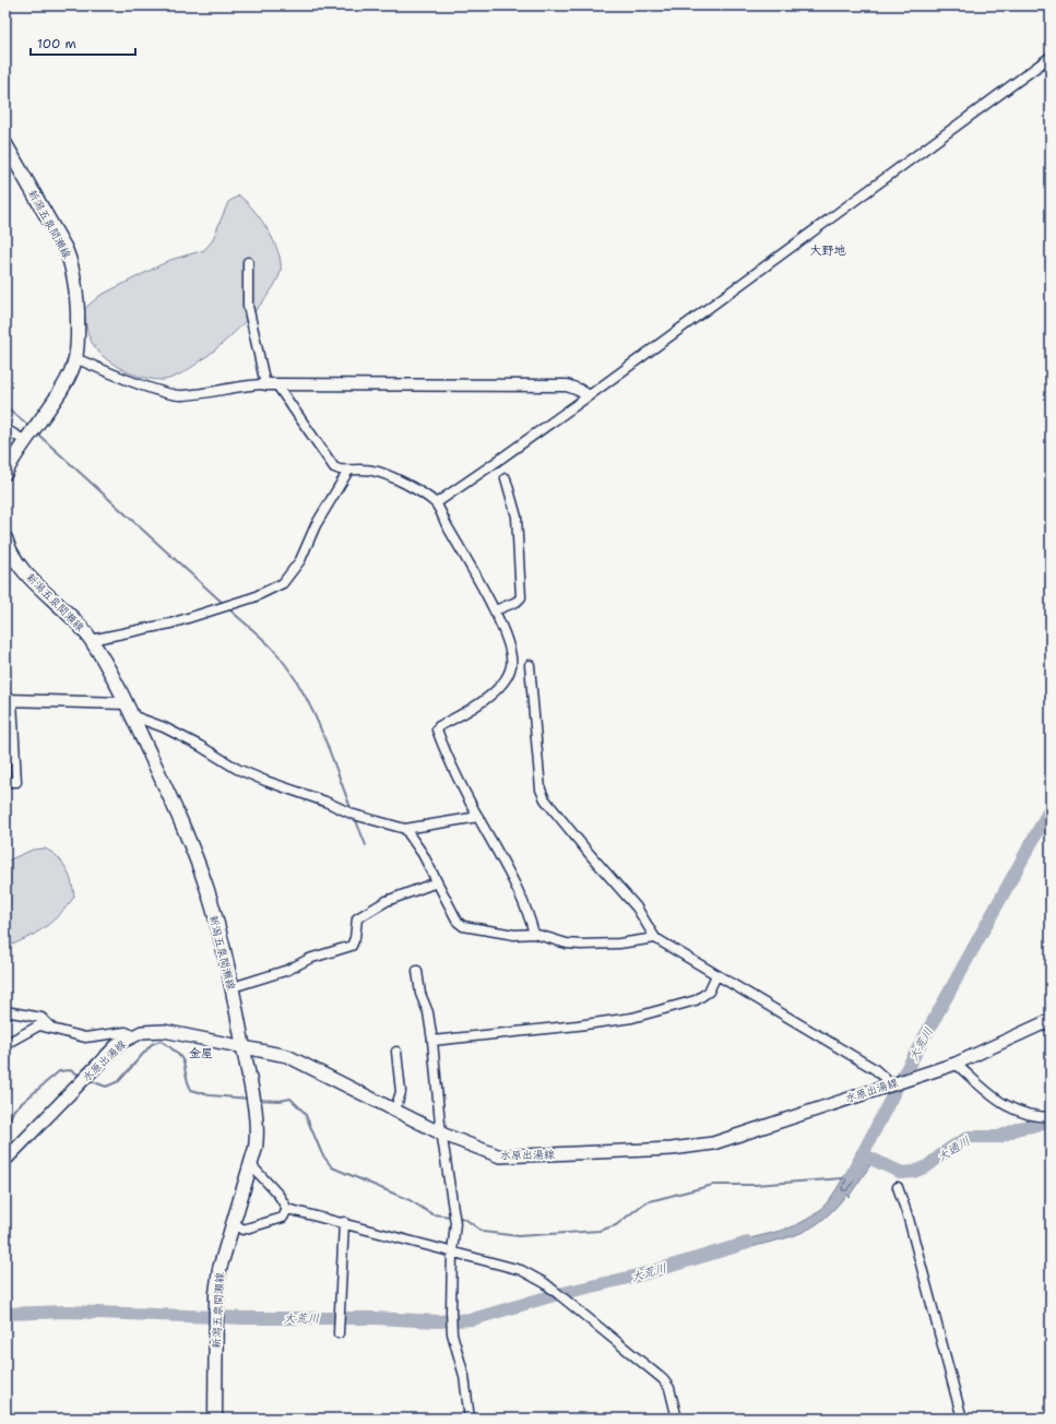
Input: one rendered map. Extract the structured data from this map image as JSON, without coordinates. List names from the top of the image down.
{
  "streets": {
    "main road": ["新潟五泉間瀬線", "水原出湯線"]
  },
  "crossings": [
    ["新潟五泉間瀬線", "水原出湯線"]
  ],
  "districts": ["大野地", "金屋"],
  "water": ["大荒川", "大通川"],
  "scale_bar": "100 m"
}
